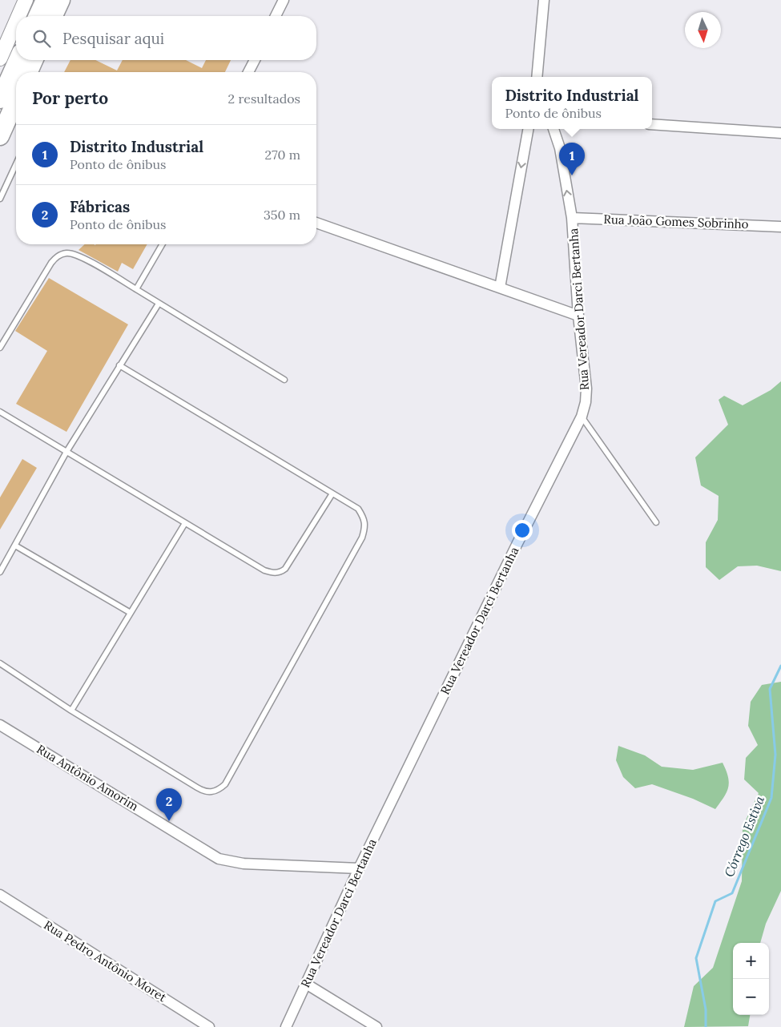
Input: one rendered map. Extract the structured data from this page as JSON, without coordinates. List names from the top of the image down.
{
  "streets": {
    "street": [
      "Rua João Gomes Sobrinho",
      "Rua Vereador Darci Bertanha",
      "Rua Antônio Amorim",
      "Rua Pedro Antônio Moret"
    ]
  },
  "crossings": [
    ["Rua João Gomes Sobrinho", "Rua Vereador Darci Bertanha"],
    ["Rua Vereador Darci Bertanha", "Rua Antônio Amorim"]
  ],
  "water": ["Córrego Estiva"],
  "north": "bottom",
  "page": {
    "search": "Pesquisar aqui",
    "heading": ["Por perto", "2 resultados"],
    "popup": ["Distrito Industrial", "Ponto de ônibus"],
    "list": [
      {
        "mark": "1",
        "name": "Distrito Industrial",
        "note": "Ponto de ônibus",
        "value": "270 m"
      },
      {
        "mark": "2",
        "name": "Fábricas",
        "note": "Ponto de ônibus",
        "value": "350 m"
      }
    ],
    "pins": ["1", "2"],
    "map_buttons": ["+", "−"]
  }
}
